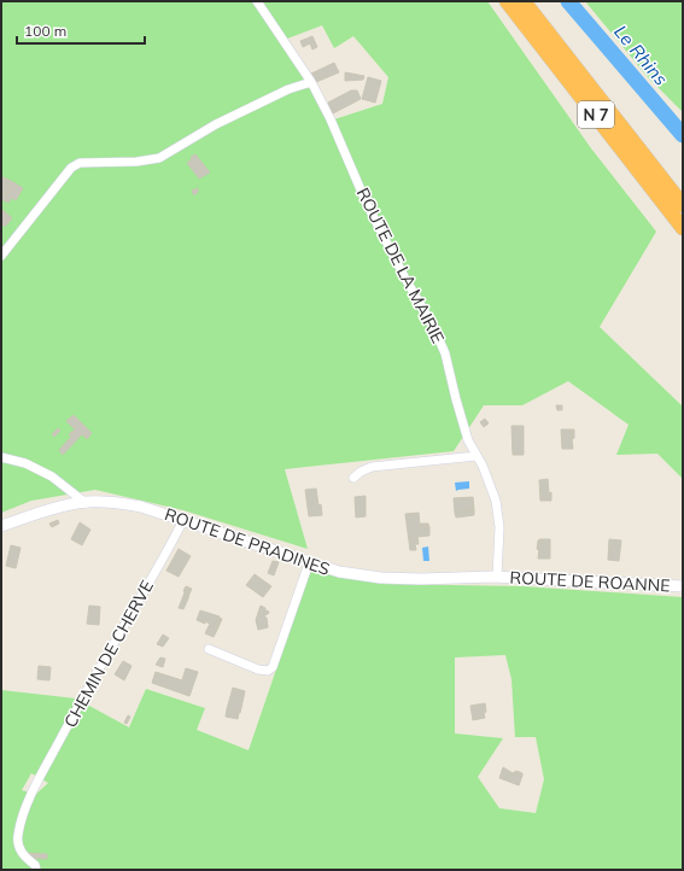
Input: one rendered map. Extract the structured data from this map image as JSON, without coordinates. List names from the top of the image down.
{
  "streets": {
    "highway": ["N 7"],
    "street": [
      "ROUTE DE LA MAIRIE",
      "ROUTE DE PRADINES",
      "ROUTE DE ROANNE",
      "CHEMIN DE CHERVE"
    ]
  },
  "crossings": [
    ["ROUTE DE LA MAIRIE", "ROUTE DE PRADINES"],
    ["ROUTE DE LA MAIRIE", "ROUTE DE ROANNE"],
    ["ROUTE DE PRADINES", "ROUTE DE ROANNE"],
    ["ROUTE DE PRADINES", "CHEMIN DE CHERVE"]
  ],
  "water": ["Le Rhins"],
  "scale_bar": "100 m"
}
